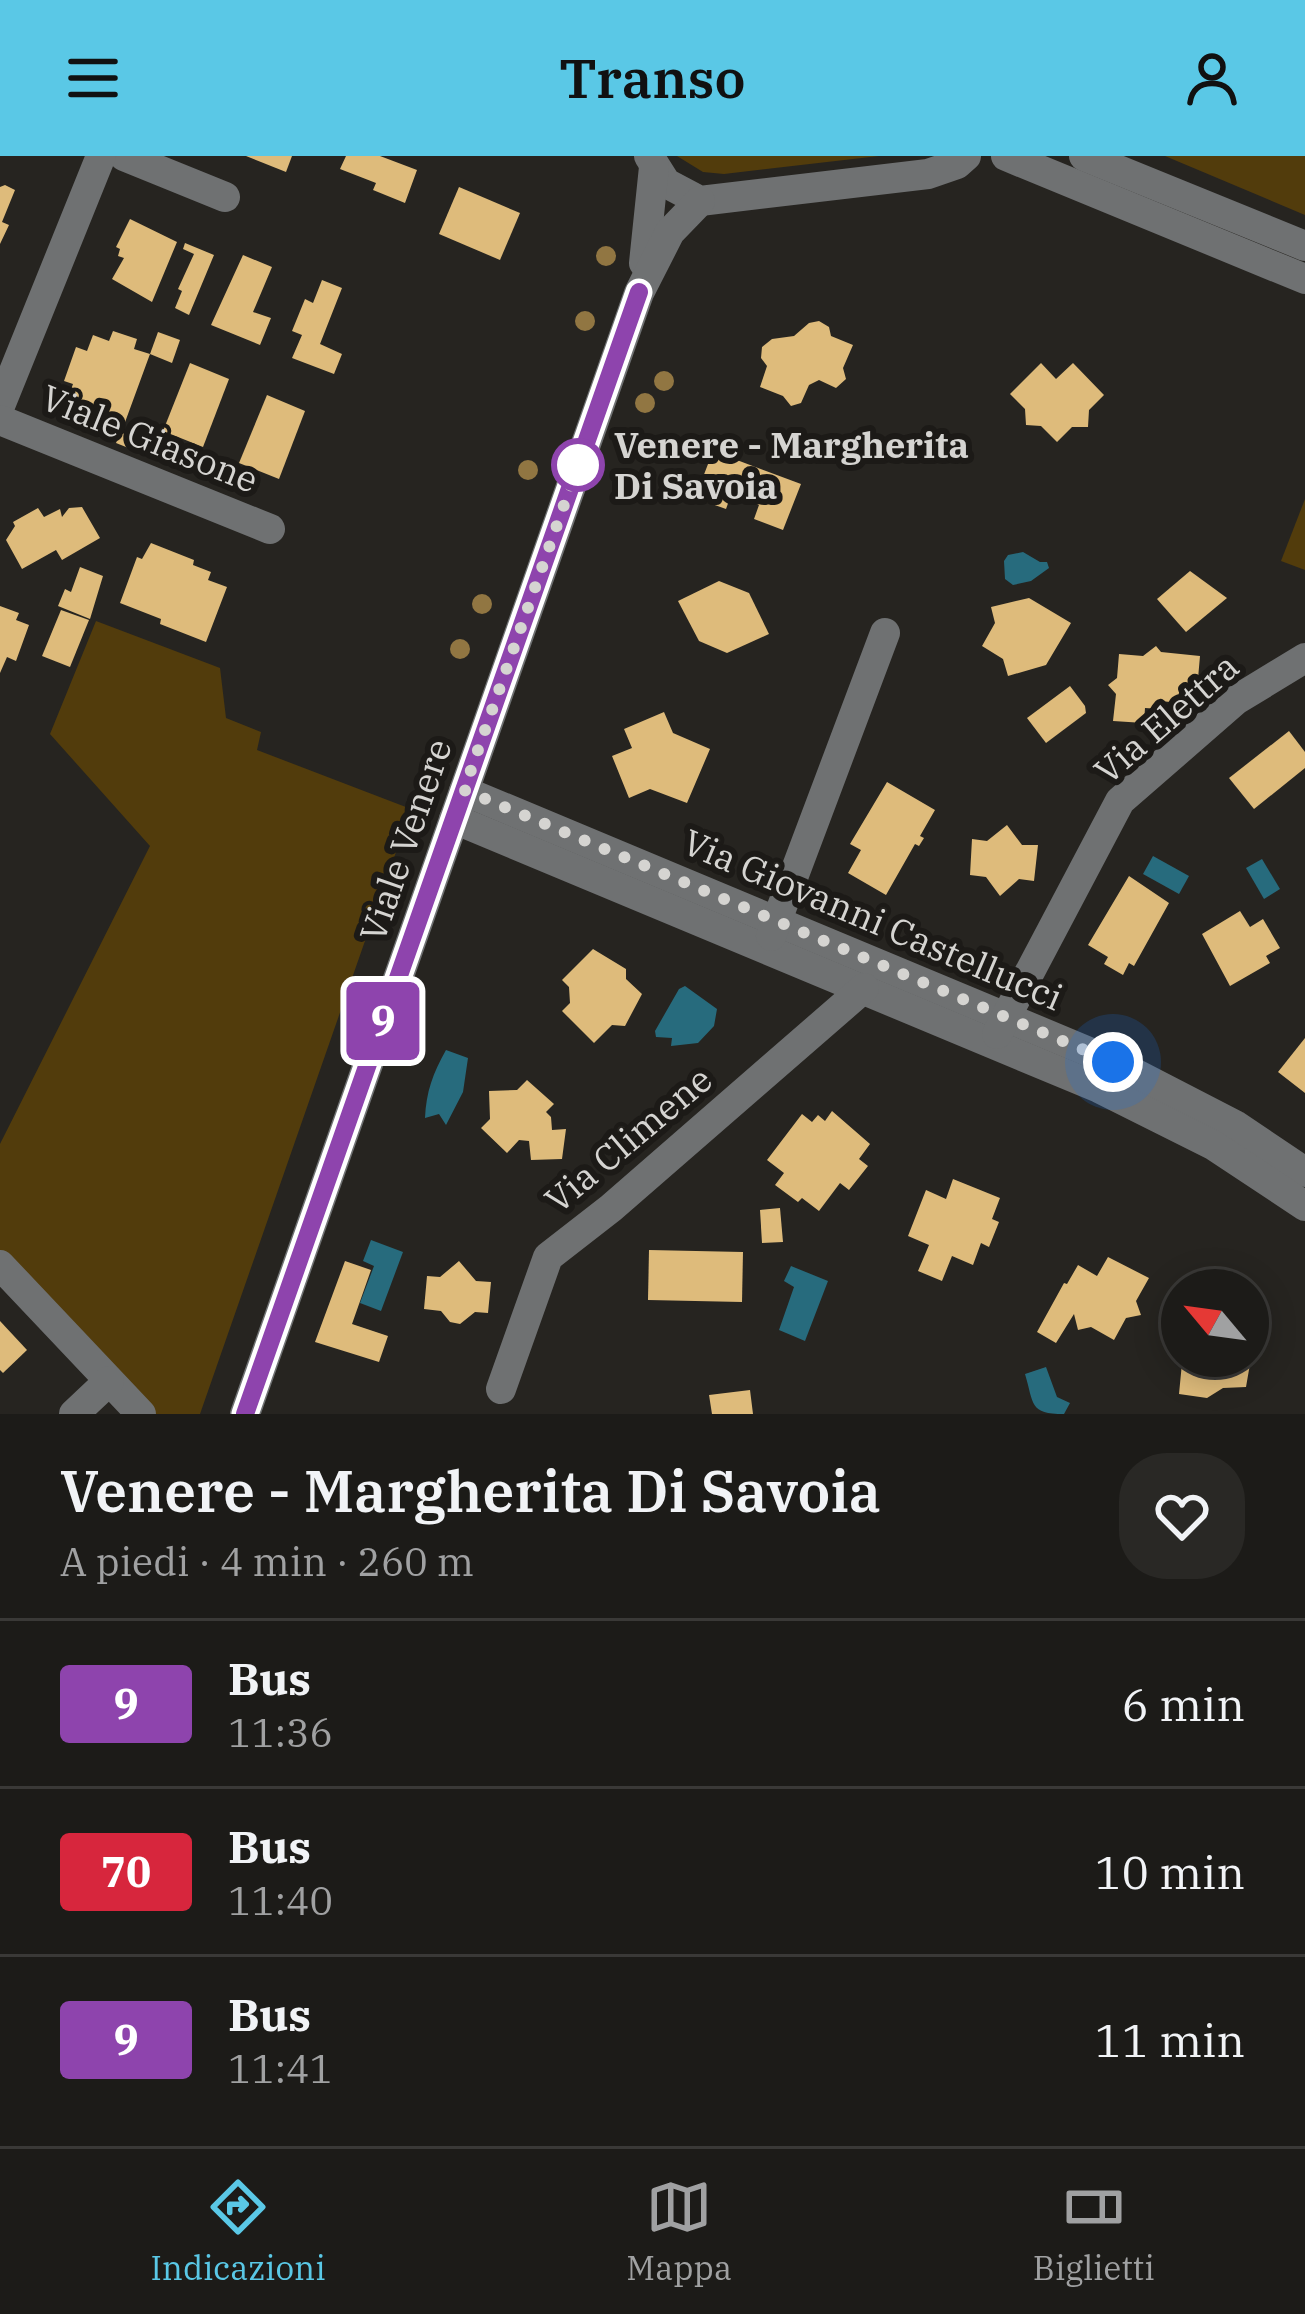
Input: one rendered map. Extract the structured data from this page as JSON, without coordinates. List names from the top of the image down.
{
  "streets": {
    "street": [
      "Viale Giasone",
      "Via Elettra",
      "Viale Venere",
      "Via Giovanni Castellucci",
      "Via Climene"
    ]
  },
  "crossings": [
    ["Via Elettra", "Via Giovanni Castellucci"],
    ["Viale Venere", "Via Giovanni Castellucci"],
    ["Via Giovanni Castellucci", "Via Climene"]
  ],
  "places": ["Venere - Margherita Di Savoia"],
  "lines": ["bus line 9"],
  "north": "top left",
  "page": {
    "header": "Transo",
    "on_map": "9",
    "heading": ["Venere - Margherita Di Savoia", "A piedi · 4 min · 260 m"],
    "list": [
      {
        "mark": "9",
        "name": "Bus",
        "note": "11:36",
        "value": "6 min"
      },
      {
        "mark": "70",
        "name": "Bus",
        "note": "11:40",
        "value": "10 min"
      },
      {
        "mark": "9",
        "name": "Bus",
        "note": "11:41",
        "value": "11 min"
      }
    ],
    "tabs": ["Indicazioni", "Mappa", "Biglietti"]
  }
}
